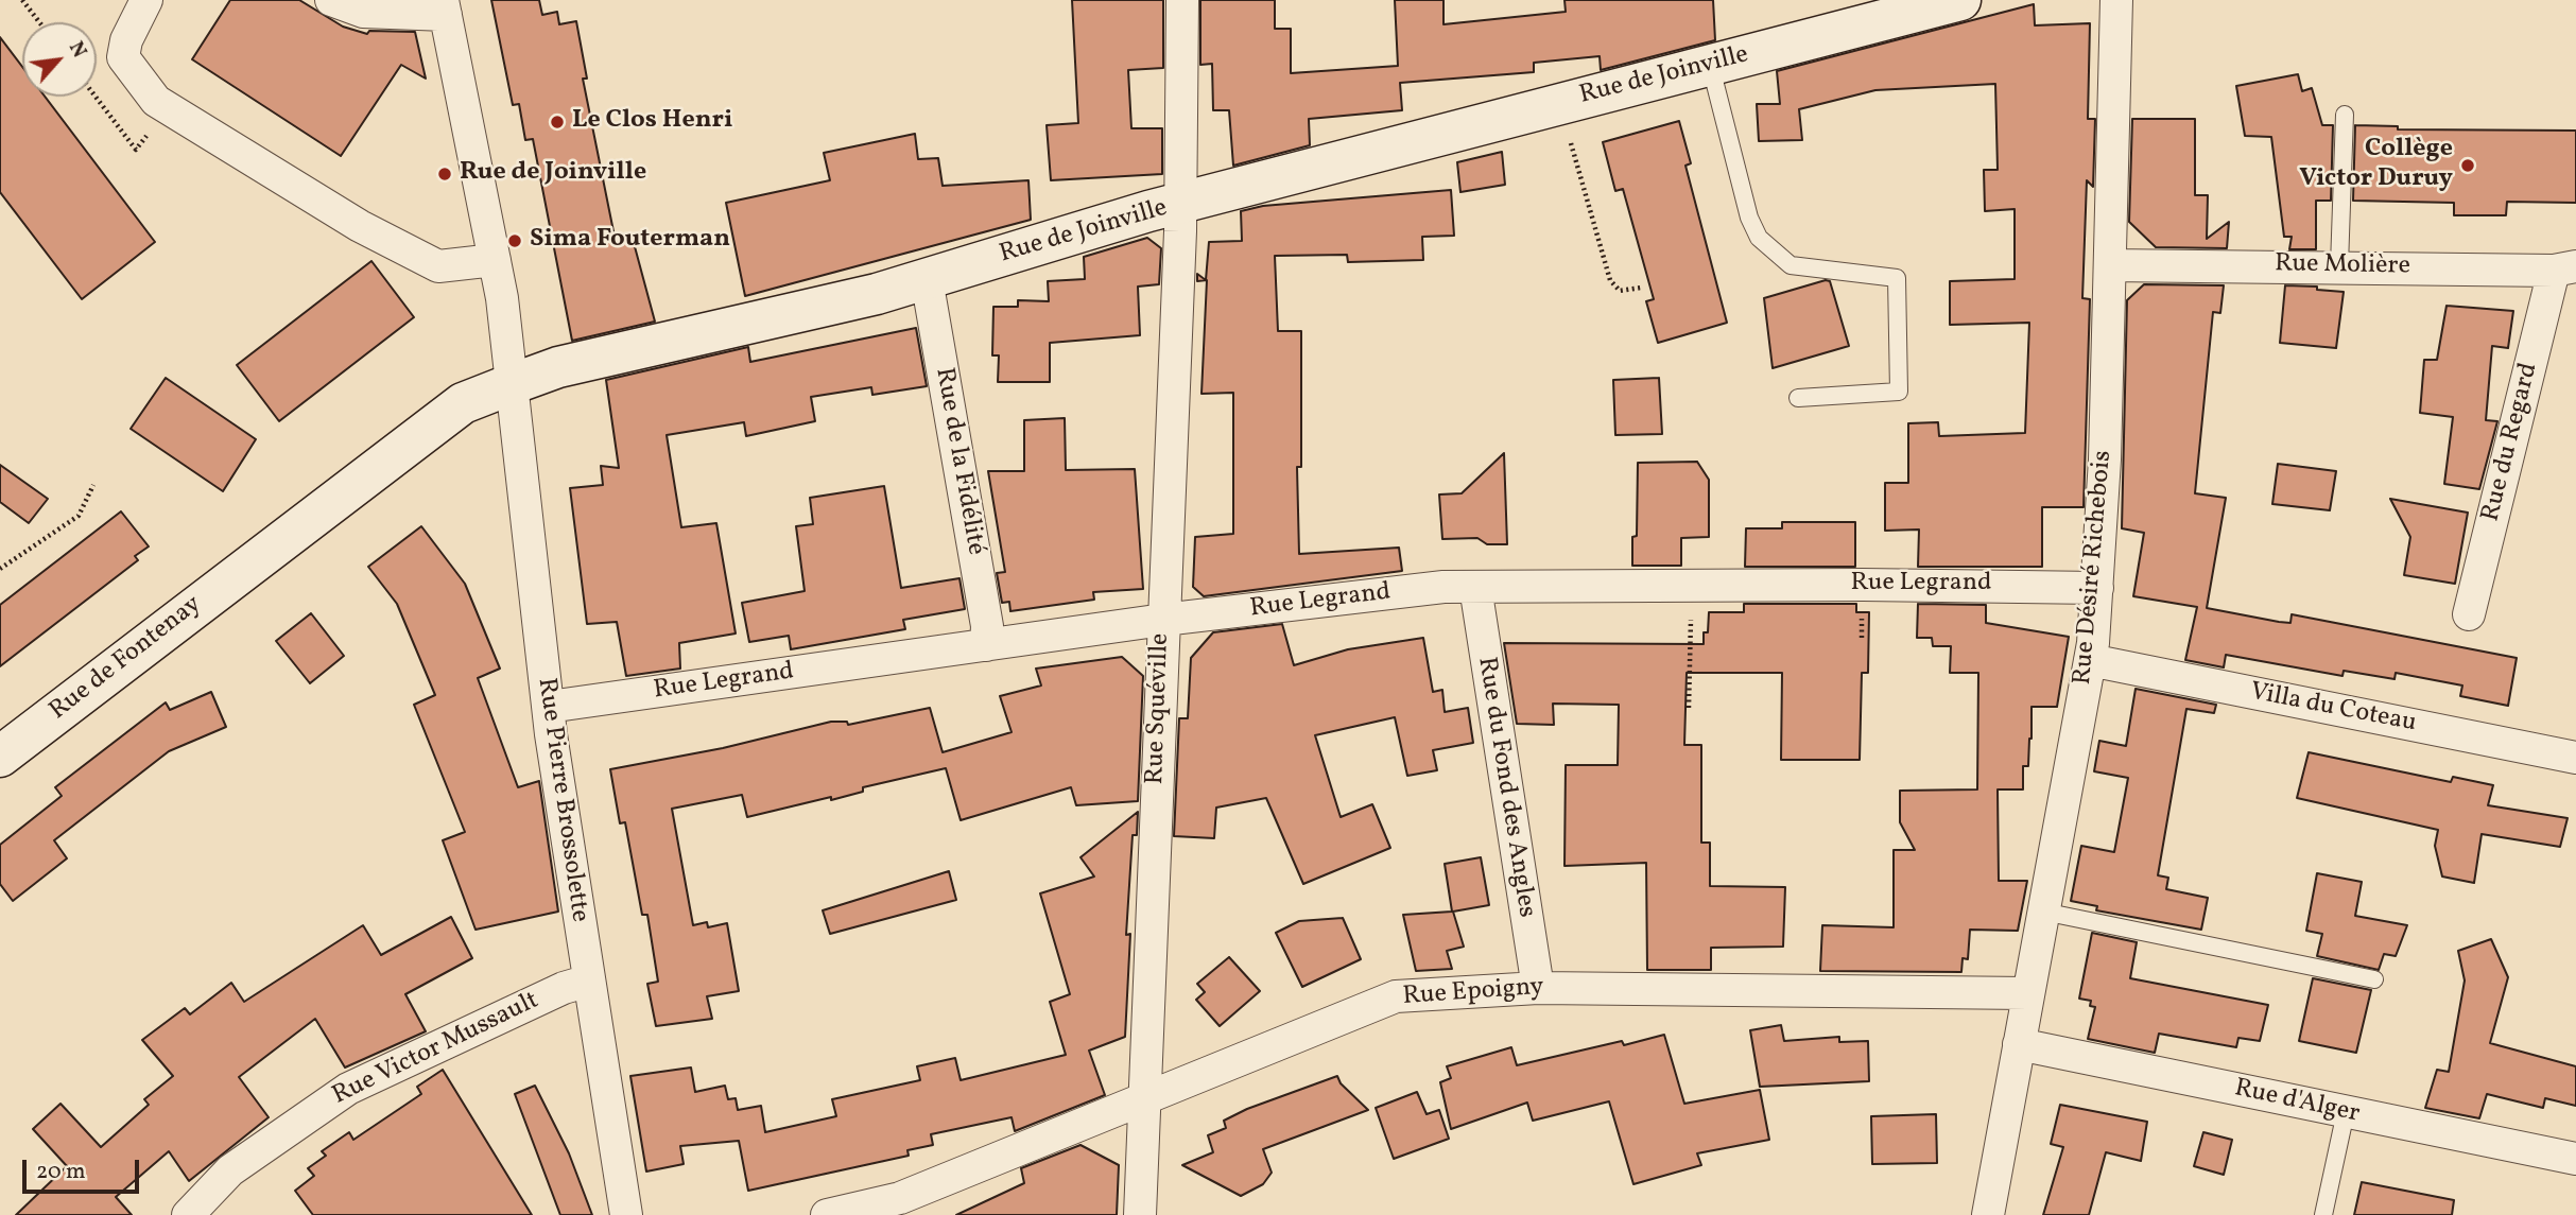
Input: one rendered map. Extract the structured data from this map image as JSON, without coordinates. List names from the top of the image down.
{
  "streets": {
    "street": [
      "Rue de Joinville",
      "Rue Molière",
      "Rue du Regard",
      "Rue de la Fidélité",
      "Rue Désiré Richebois",
      "Rue Legrand",
      "Rue de Fontenay",
      "Rue Squéville",
      "Villa du Coteau",
      "Rue du Fond des Angles",
      "Rue Pierre Brossolette",
      "Rue Epoigny",
      "Rue Victor Mussault",
      "Rue d'Alger"
    ]
  },
  "crossings": [
    ["Rue de Joinville", "Rue de la Fidélité"],
    ["Rue de Joinville", "Rue de Fontenay"],
    ["Rue de Joinville", "Rue Squéville"],
    ["Rue de Joinville", "Rue Pierre Brossolette"],
    ["Rue Molière", "Rue du Regard"],
    ["Rue Molière", "Rue Désiré Richebois"],
    ["Rue de la Fidélité", "Rue Legrand"],
    ["Rue Désiré Richebois", "Rue Legrand"],
    ["Rue Désiré Richebois", "Villa du Coteau"],
    ["Rue Désiré Richebois", "Rue Epoigny"],
    ["Rue Désiré Richebois", "Rue d'Alger"],
    ["Rue Legrand", "Rue Squéville"],
    ["Rue Legrand", "Rue du Fond des Angles"],
    ["Rue Legrand", "Rue Pierre Brossolette"],
    ["Rue Squéville", "Rue Epoigny"],
    ["Rue du Fond des Angles", "Rue Epoigny"],
    ["Rue Pierre Brossolette", "Rue Victor Mussault"]
  ],
  "places": [
    "Le Clos Henri",
    "Collège Victor Duruy",
    "Rue de Joinville",
    "Sima Fouterman"
  ],
  "scale_bar": "20 m",
  "north": "top right"
}
